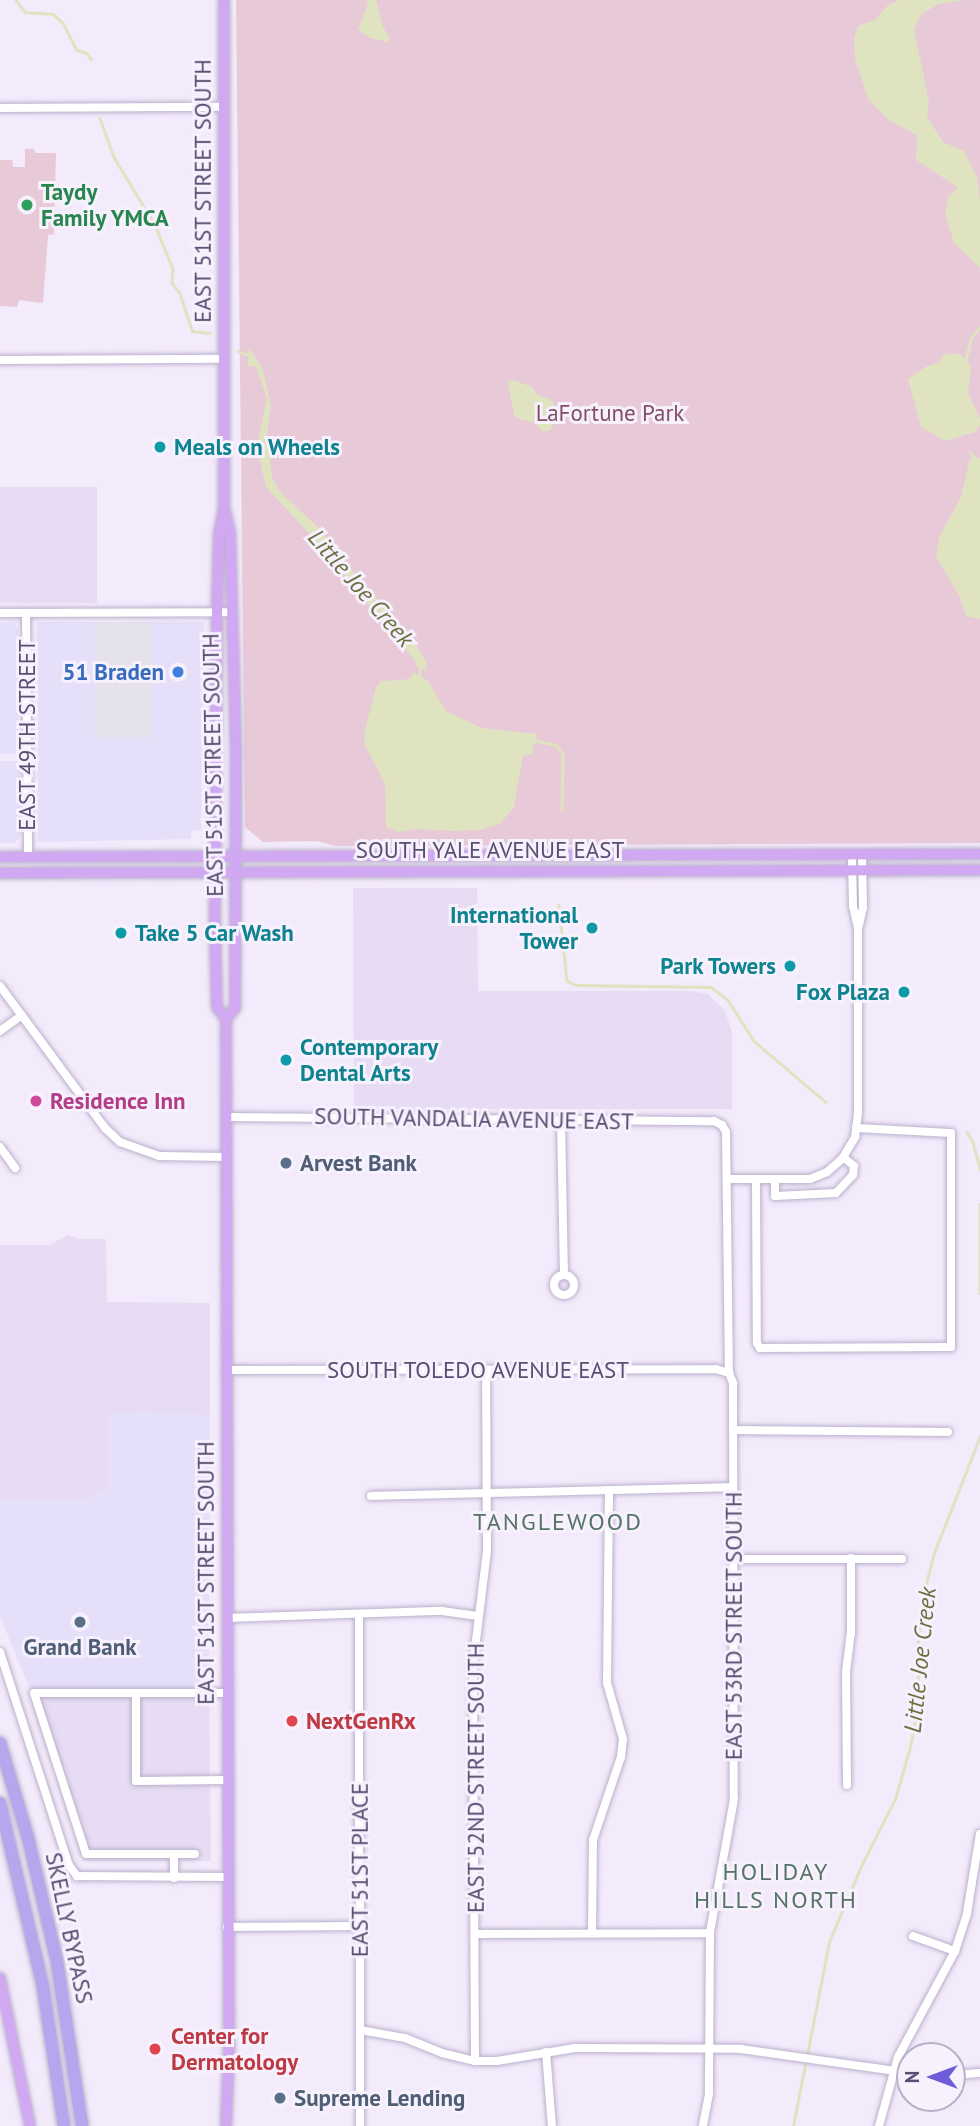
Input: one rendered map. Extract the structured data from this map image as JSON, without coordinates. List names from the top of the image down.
{
  "streets": {
    "highway": ["SKELLY BYPASS"],
    "main road": ["EAST 51ST STREET SOUTH", "SOUTH YALE AVENUE EAST"],
    "street": [
      "EAST 49TH STREET",
      "SOUTH VANDALIA AVENUE EAST",
      "SOUTH TOLEDO AVENUE EAST",
      "EAST 53RD STREET SOUTH",
      "EAST 52ND STREET SOUTH",
      "EAST 51ST PLACE"
    ]
  },
  "crossings": [
    ["EAST 51ST STREET SOUTH", "SOUTH YALE AVENUE EAST"],
    ["EAST 51ST STREET SOUTH", "SOUTH VANDALIA AVENUE EAST"],
    ["EAST 51ST STREET SOUTH", "SOUTH TOLEDO AVENUE EAST"],
    ["EAST 49TH STREET", "SOUTH YALE AVENUE EAST"],
    ["SOUTH VANDALIA AVENUE EAST", "EAST 53RD STREET SOUTH"],
    ["SOUTH TOLEDO AVENUE EAST", "EAST 53RD STREET SOUTH"],
    ["SOUTH TOLEDO AVENUE EAST", "EAST 52ND STREET SOUTH"]
  ],
  "districts": ["TANGLEWOOD", "HOLIDAY HILLS NORTH"],
  "water": ["Little Joe Creek"],
  "parks": ["LaFortune Park"],
  "places": [
    "Taydy Family YMCA",
    "Meals on Wheels",
    "51 Braden",
    "International Tower",
    "Take 5 Car Wash",
    "Park Towers",
    "Fox Plaza",
    "Contemporary Dental Arts",
    "Residence Inn",
    "Arvest Bank",
    "Grand Bank",
    "NextGenRx",
    "Center for Dermatology",
    "Supreme Lending"
  ],
  "north": "left"
}
